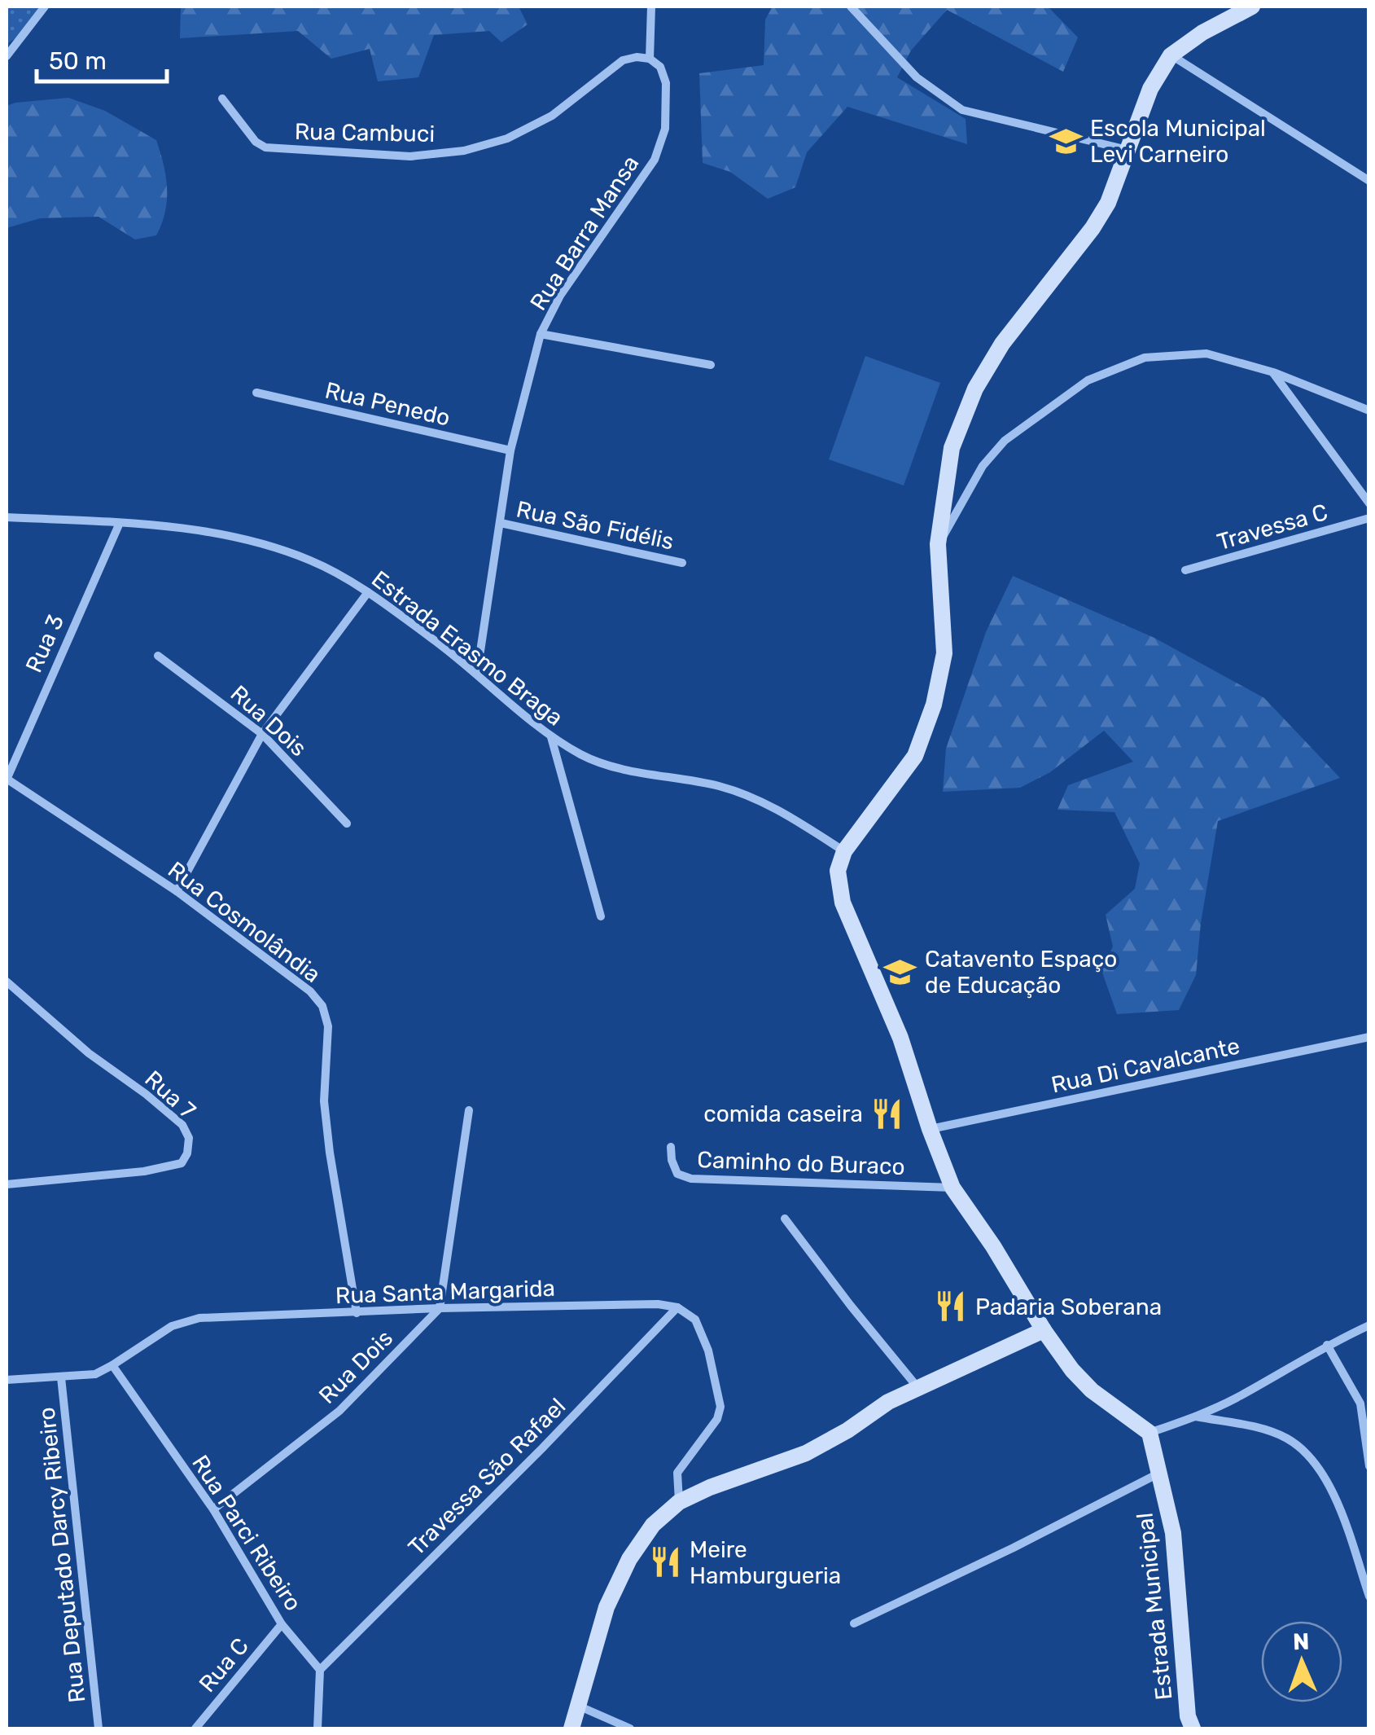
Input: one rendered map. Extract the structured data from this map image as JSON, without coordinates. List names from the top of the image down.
{
  "streets": {
    "street": [
      "Rua Cambuci",
      "Rua Barra Mansa",
      "Rua Penedo",
      "Rua São Fidélis",
      "Travessa C",
      "Rua 3",
      "Estrada Erasmo Braga",
      "Rua Dois",
      "Rua Cosmolândia",
      "Rua Di Cavalcante",
      "Rua 7",
      "Caminho do Buraco",
      "Rua Santa Margarida",
      "Travessa São Rafael",
      "Rua Parci Ribeiro",
      "Rua Deputado Darcy Ribeiro",
      "Estrada Municipal",
      "Rua C"
    ]
  },
  "crossings": [
    ["Rua Cambuci", "Rua Barra Mansa"],
    ["Rua Barra Mansa", "Rua Penedo"],
    ["Rua Barra Mansa", "Rua São Fidélis"],
    ["Rua Barra Mansa", "Estrada Erasmo Braga"],
    ["Rua 3", "Estrada Erasmo Braga"],
    ["Rua 3", "Rua Cosmolândia"],
    ["Rua Dois", "Rua Santa Margarida"],
    ["Rua Dois", "Rua Parci Ribeiro"],
    ["Rua Cosmolândia", "Rua Santa Margarida"],
    ["Rua Santa Margarida", "Travessa São Rafael"],
    ["Rua Santa Margarida", "Rua Parci Ribeiro"],
    ["Rua Santa Margarida", "Rua Deputado Darcy Ribeiro"],
    ["Travessa São Rafael", "Rua Parci Ribeiro"],
    ["Rua Parci Ribeiro", "Rua C"]
  ],
  "places": {
    "school or university": ["Escola Municipal Levi Carneiro", "Catavento Espaço de Educação"],
    "restaurant": ["comida caseira", "Padaria Soberana", "Meire Hamburgueria"]
  },
  "scale_bar": "50 m",
  "north": "top"
}
